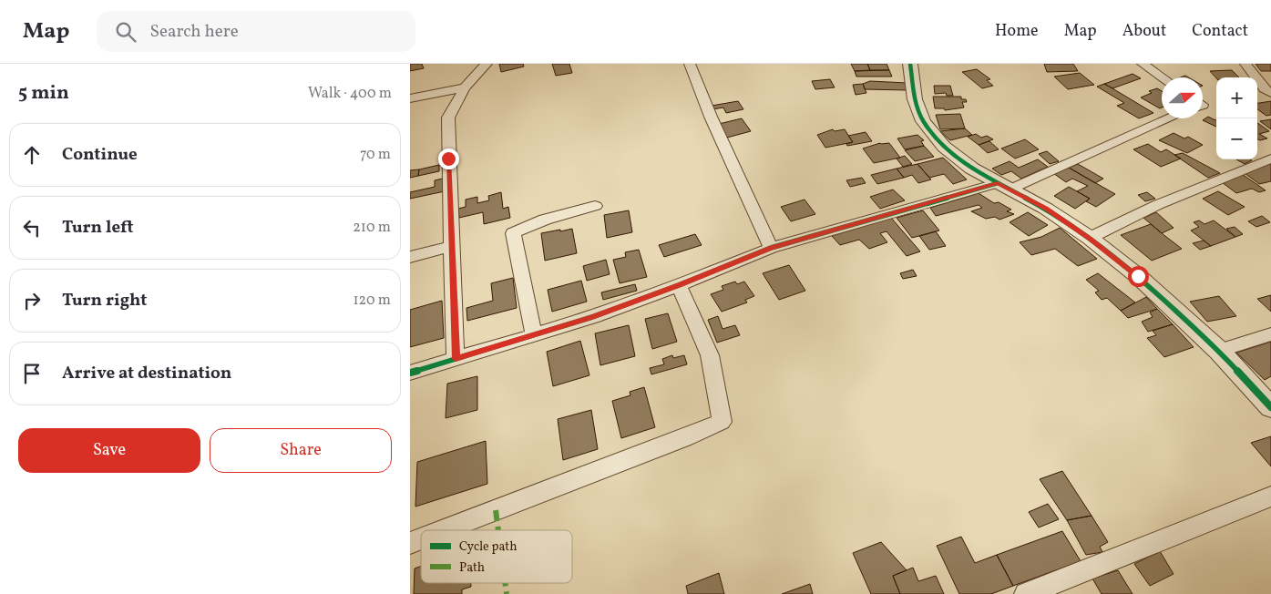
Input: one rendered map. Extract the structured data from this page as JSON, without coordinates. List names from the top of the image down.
{
  "legend": ["Cycle path", "Path"],
  "north": "right",
  "page": {
    "header": "Map",
    "search": "Search here",
    "nav": [
      "Home",
      "Map",
      "About",
      "Contact"
    ],
    "heading": ["5 min", "Walk · 400 m"],
    "map_buttons": ["+", "−"],
    "list": [
      ["Continue", "70 m"],
      ["Turn left", "210 m"],
      ["Turn right", "120 m"],
      "Arrive at destination"
    ],
    "buttons": ["Save", "Share"]
  }
}
